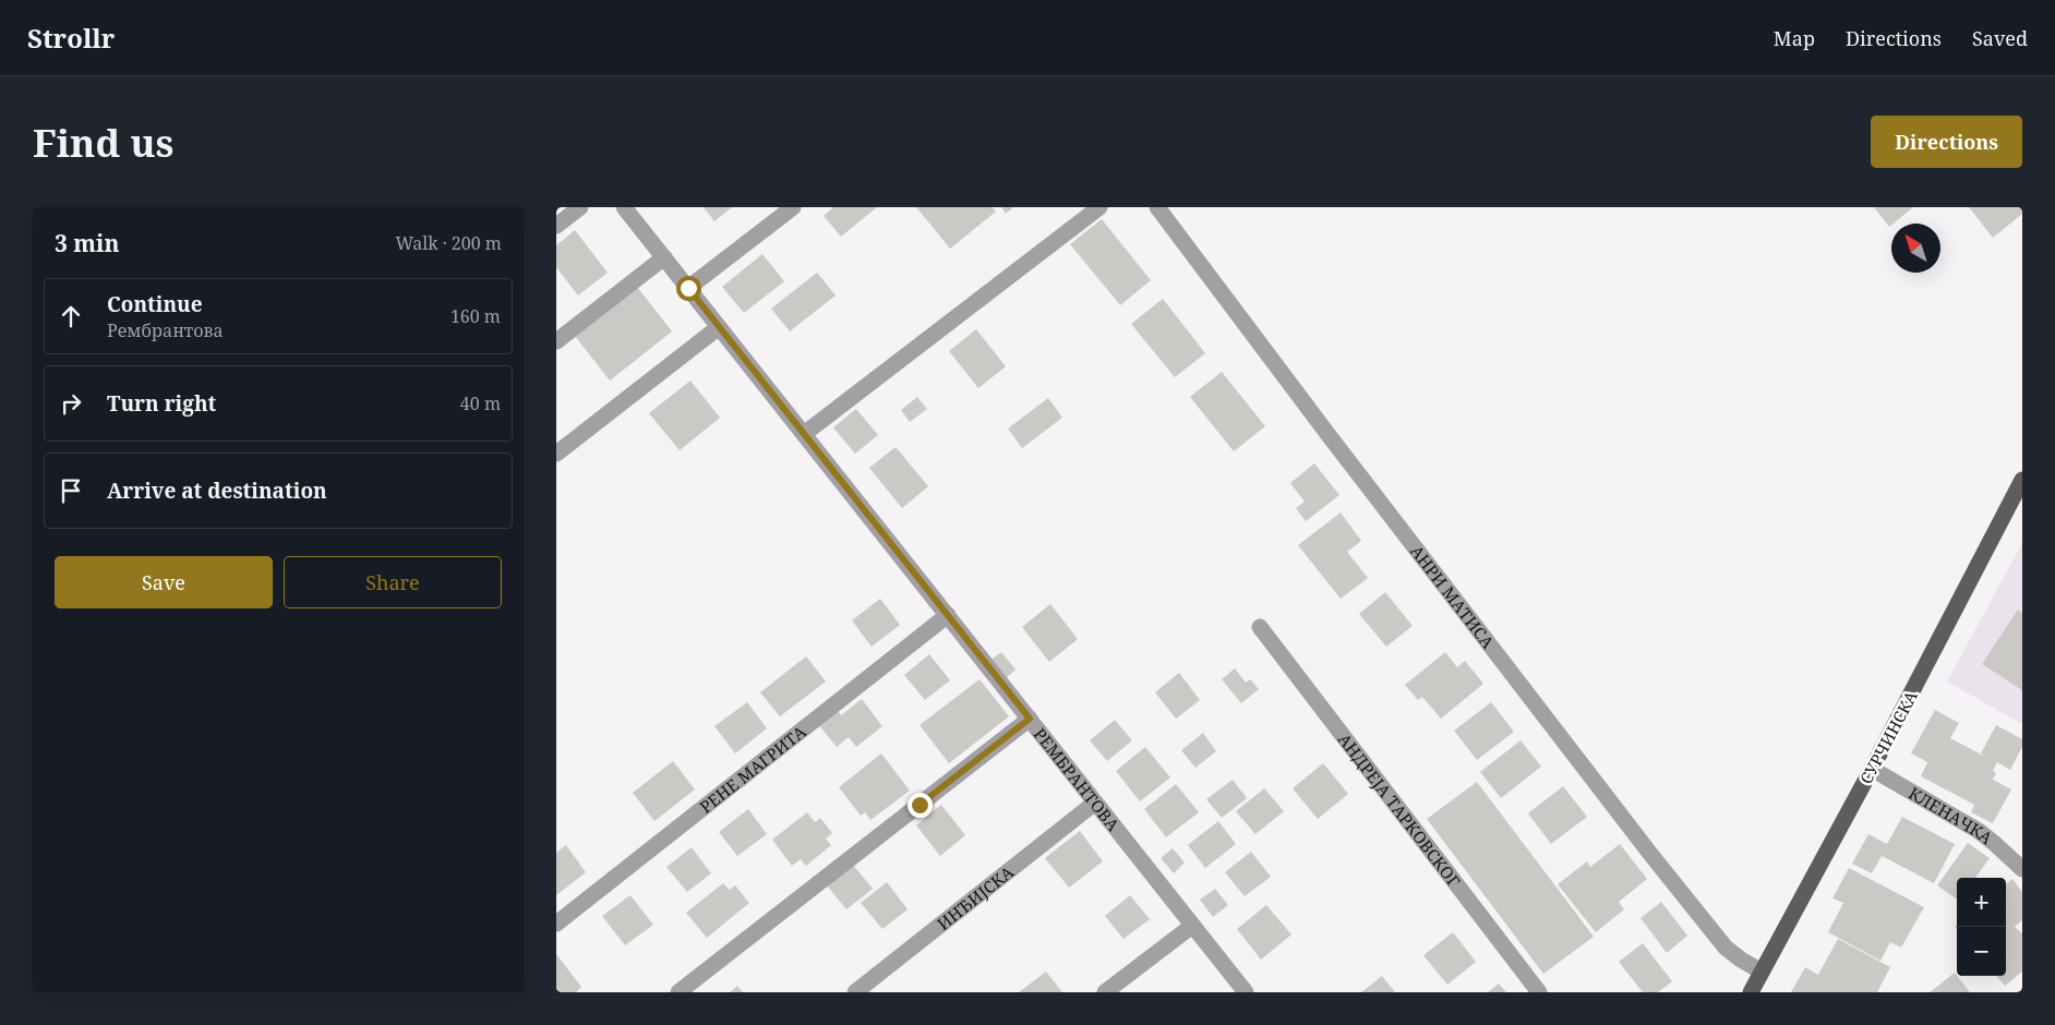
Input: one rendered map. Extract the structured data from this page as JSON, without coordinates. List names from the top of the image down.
{
  "streets": {
    "main road": ["СУРЧИНСКА"],
    "street": [
      "АНРИ МАТИСА",
      "РЕНЕ МАГРИТА",
      "РЕМБРАНТОВА",
      "АНДРЕЈА ТАРКОВСКОГ",
      "КЛЕНАЧКА",
      "ИНЂИЈСКА"
    ]
  },
  "crossings": [
    ["АНРИ МАТИСА", "СУРЧИНСКА"],
    ["СУРЧИНСКА", "КЛЕНАЧКА"],
    ["РЕНЕ МАГРИТА", "РЕМБРАНТОВА"],
    ["РЕМБРАНТОВА", "ИНЂИЈСКА"]
  ],
  "north": "top left",
  "page": {
    "header": "Strollr",
    "nav": ["Map", "Directions", "Saved"],
    "buttons": [
      "Directions",
      ["Save", "Share"]
    ],
    "title": "Find us",
    "heading": ["3 min", "Walk · 200 m"],
    "list": [
      ["Continue", "Рембрантова", "160 m"],
      ["Turn right", "40 m"],
      "Arrive at destination"
    ],
    "map_buttons": ["+", "−"]
  }
}
